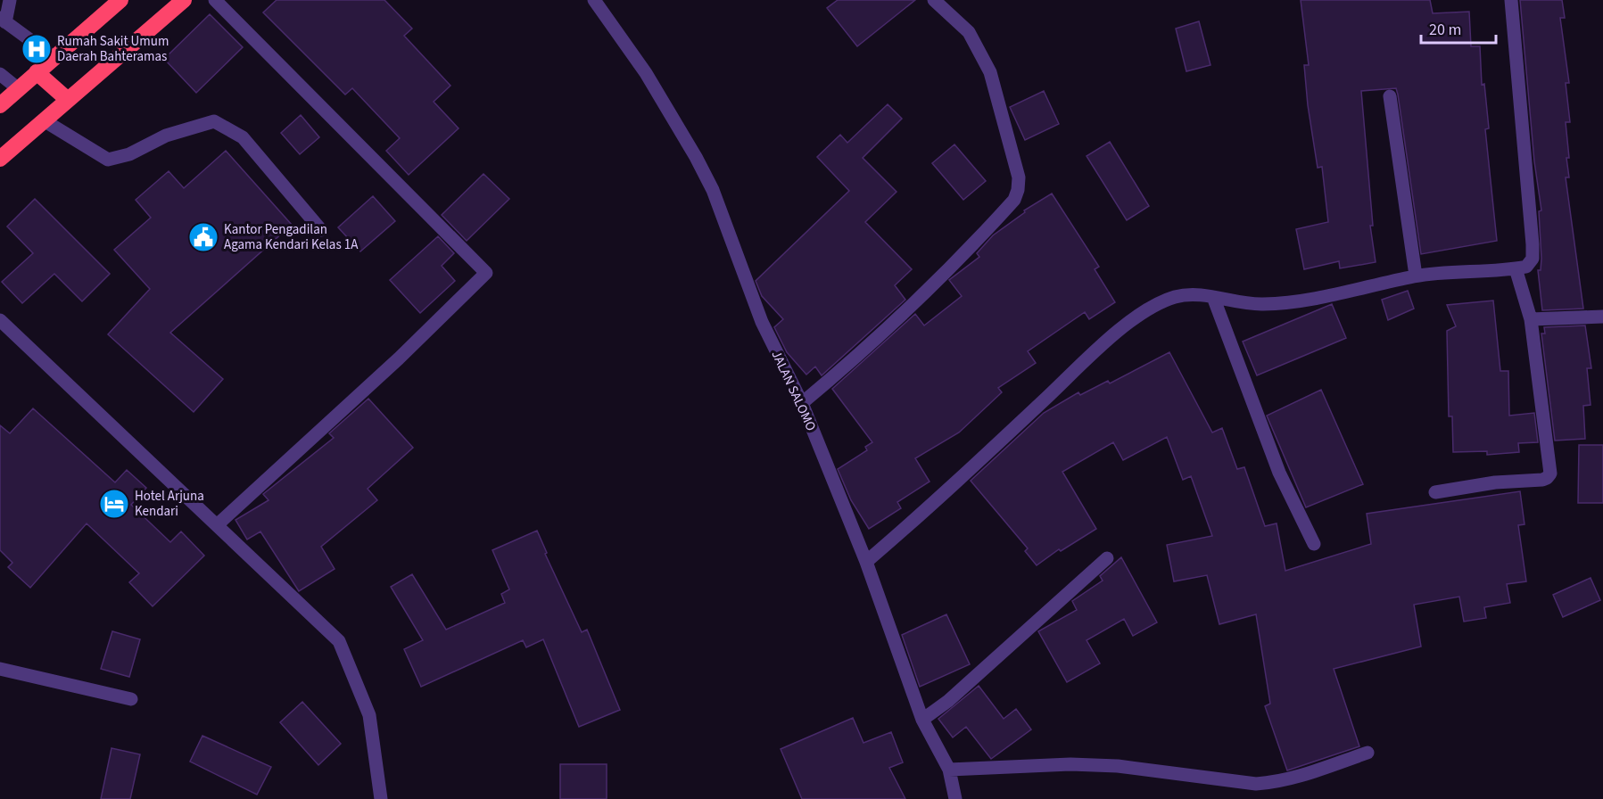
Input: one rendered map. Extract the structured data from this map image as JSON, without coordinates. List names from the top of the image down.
{
  "streets": {
    "street": ["JALAN SALOMO"]
  },
  "places": {
    "hospital": ["Rumah Sakit Umum Daerah Bahteramas"],
    "public building": ["Kantor Pengadilan Agama Kendari Kelas 1A"],
    "hotel": ["Hotel Arjuna Kendari"]
  },
  "scale_bar": "20 m"
}
